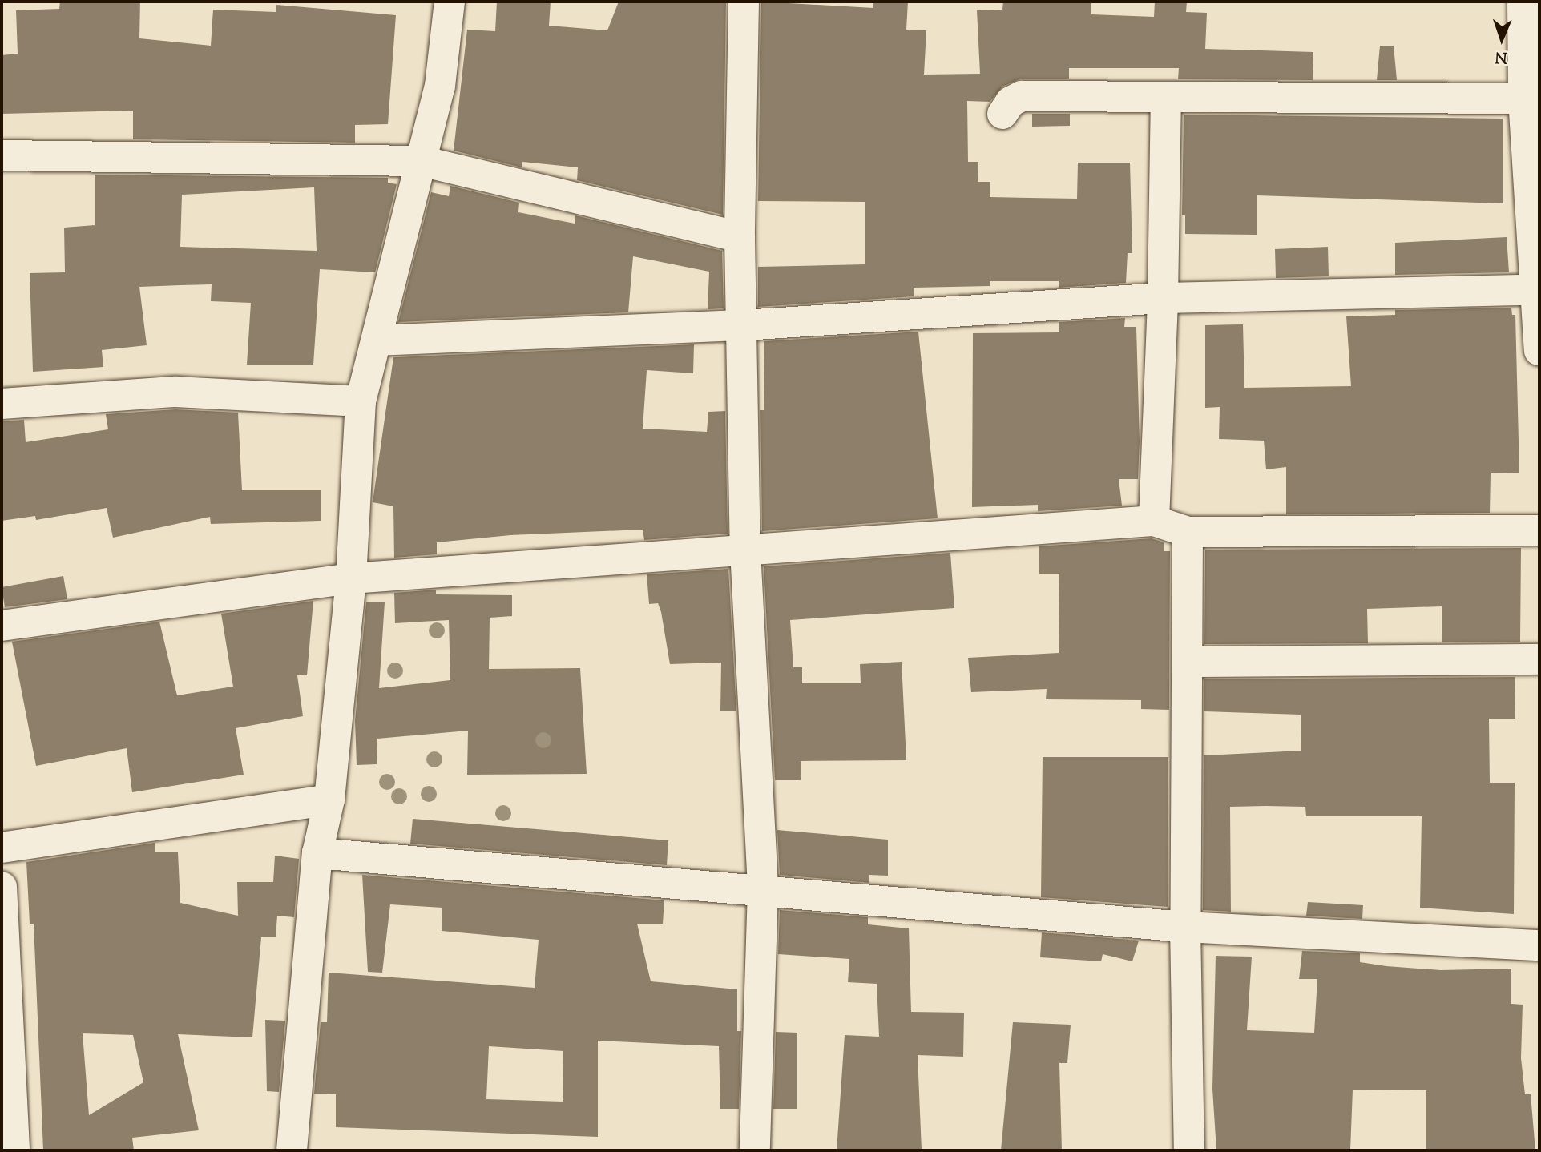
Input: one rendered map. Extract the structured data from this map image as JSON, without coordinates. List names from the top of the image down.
{
  "north": "bottom"
}
